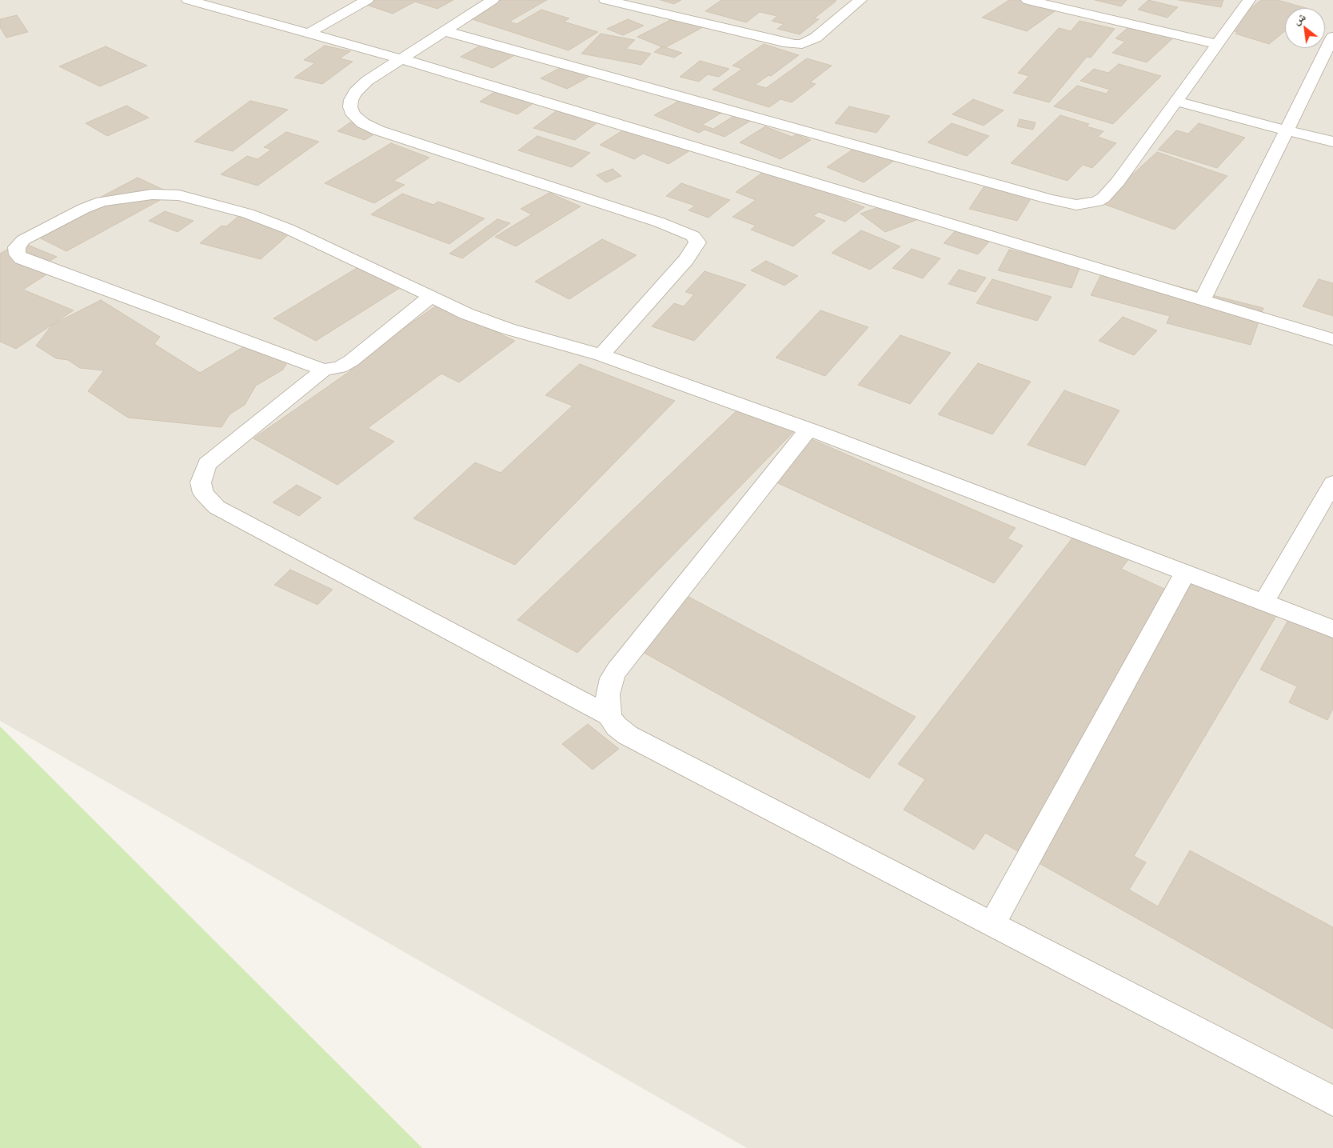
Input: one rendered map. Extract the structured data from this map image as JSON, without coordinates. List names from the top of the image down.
{
  "north": "top left"
}
